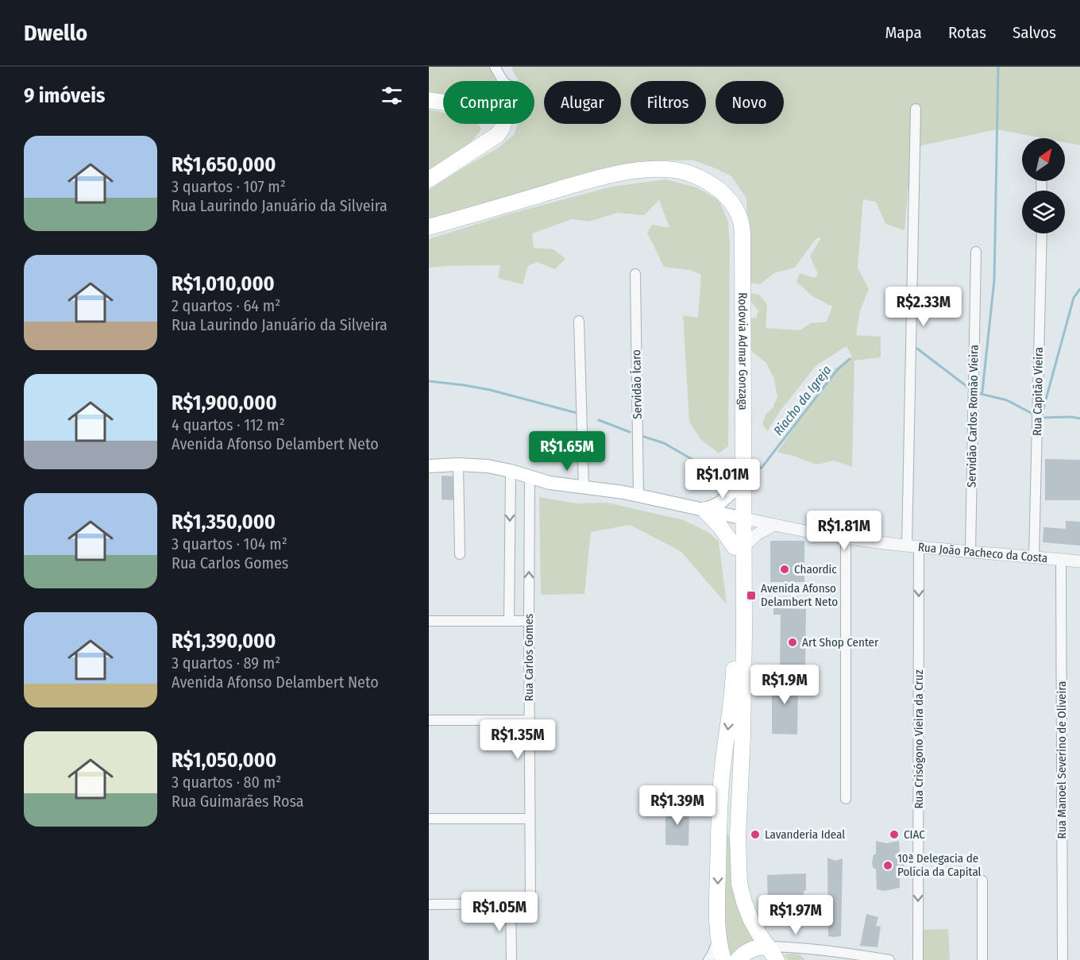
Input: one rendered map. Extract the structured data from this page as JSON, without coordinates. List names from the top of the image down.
{
  "streets": {
    "main road": ["Rodovia Admar Gonzaga"],
    "street": [
      "Servidão Ícaro",
      "Rua Capitão Vieira",
      "Servidão Carlos Romão Vieira",
      "Rua João Pacheco da Costa",
      "Rua Carlos Gomes",
      "Rua Crisógono Vieira da Cruz",
      "Rua Manoel Severino de Oliveira"
    ]
  },
  "crossings": [
    ["Rodovia Admar Gonzaga", "Rua João Pacheco da Costa"],
    ["Rua Capitão Vieira", "Rua João Pacheco da Costa"],
    ["Servidão Carlos Romão Vieira", "Rua João Pacheco da Costa"],
    ["Rua João Pacheco da Costa", "Rua Crisógono Vieira da Cruz"],
    ["Rua João Pacheco da Costa", "Rua Manoel Severino de Oliveira"]
  ],
  "water": ["Riacho da Igreja"],
  "places": {
    "other": [
      "Chaordic",
      "Art Shop Center",
      "Lavanderia Ideal",
      "CIAC",
      "10ª Delegacia de Polícia da Capital"
    ],
    "transit": ["Avenida Afonso Delambert Neto"]
  },
  "north": "top right",
  "page": {
    "header": "Dwello",
    "nav": ["Mapa", "Rotas", "Salvos"],
    "heading": "9 imóveis",
    "chip": [
      "Comprar",
      "Alugar",
      "Filtros",
      "Novo"
    ],
    "list": [
      {
        "name": "R$1,650,000",
        "note": "3 quartos · 107 m² · Rua Laurindo Januário da Silveira"
      },
      {
        "name": "R$1,010,000",
        "note": "2 quartos · 64 m² · Rua Laurindo Januário da Silveira"
      },
      {
        "name": "R$1,900,000",
        "note": "4 quartos · 112 m² · Avenida Afonso Delambert Neto"
      },
      {
        "name": "R$1,350,000",
        "note": "3 quartos · 104 m² · Rua Carlos Gomes"
      },
      {
        "name": "R$1,390,000",
        "note": "3 quartos · 89 m² · Avenida Afonso Delambert Neto"
      },
      {
        "name": "R$1,050,000",
        "note": "3 quartos · 80 m² · Rua Guimarães Rosa"
      }
    ],
    "price": [
      "R$2.33M",
      "R$1.65M",
      "R$1.01M",
      "R$1.81M",
      "R$1.9M",
      "R$1.35M",
      "R$1.39M",
      "R$1.05M",
      "R$1.97M"
    ]
  }
}
